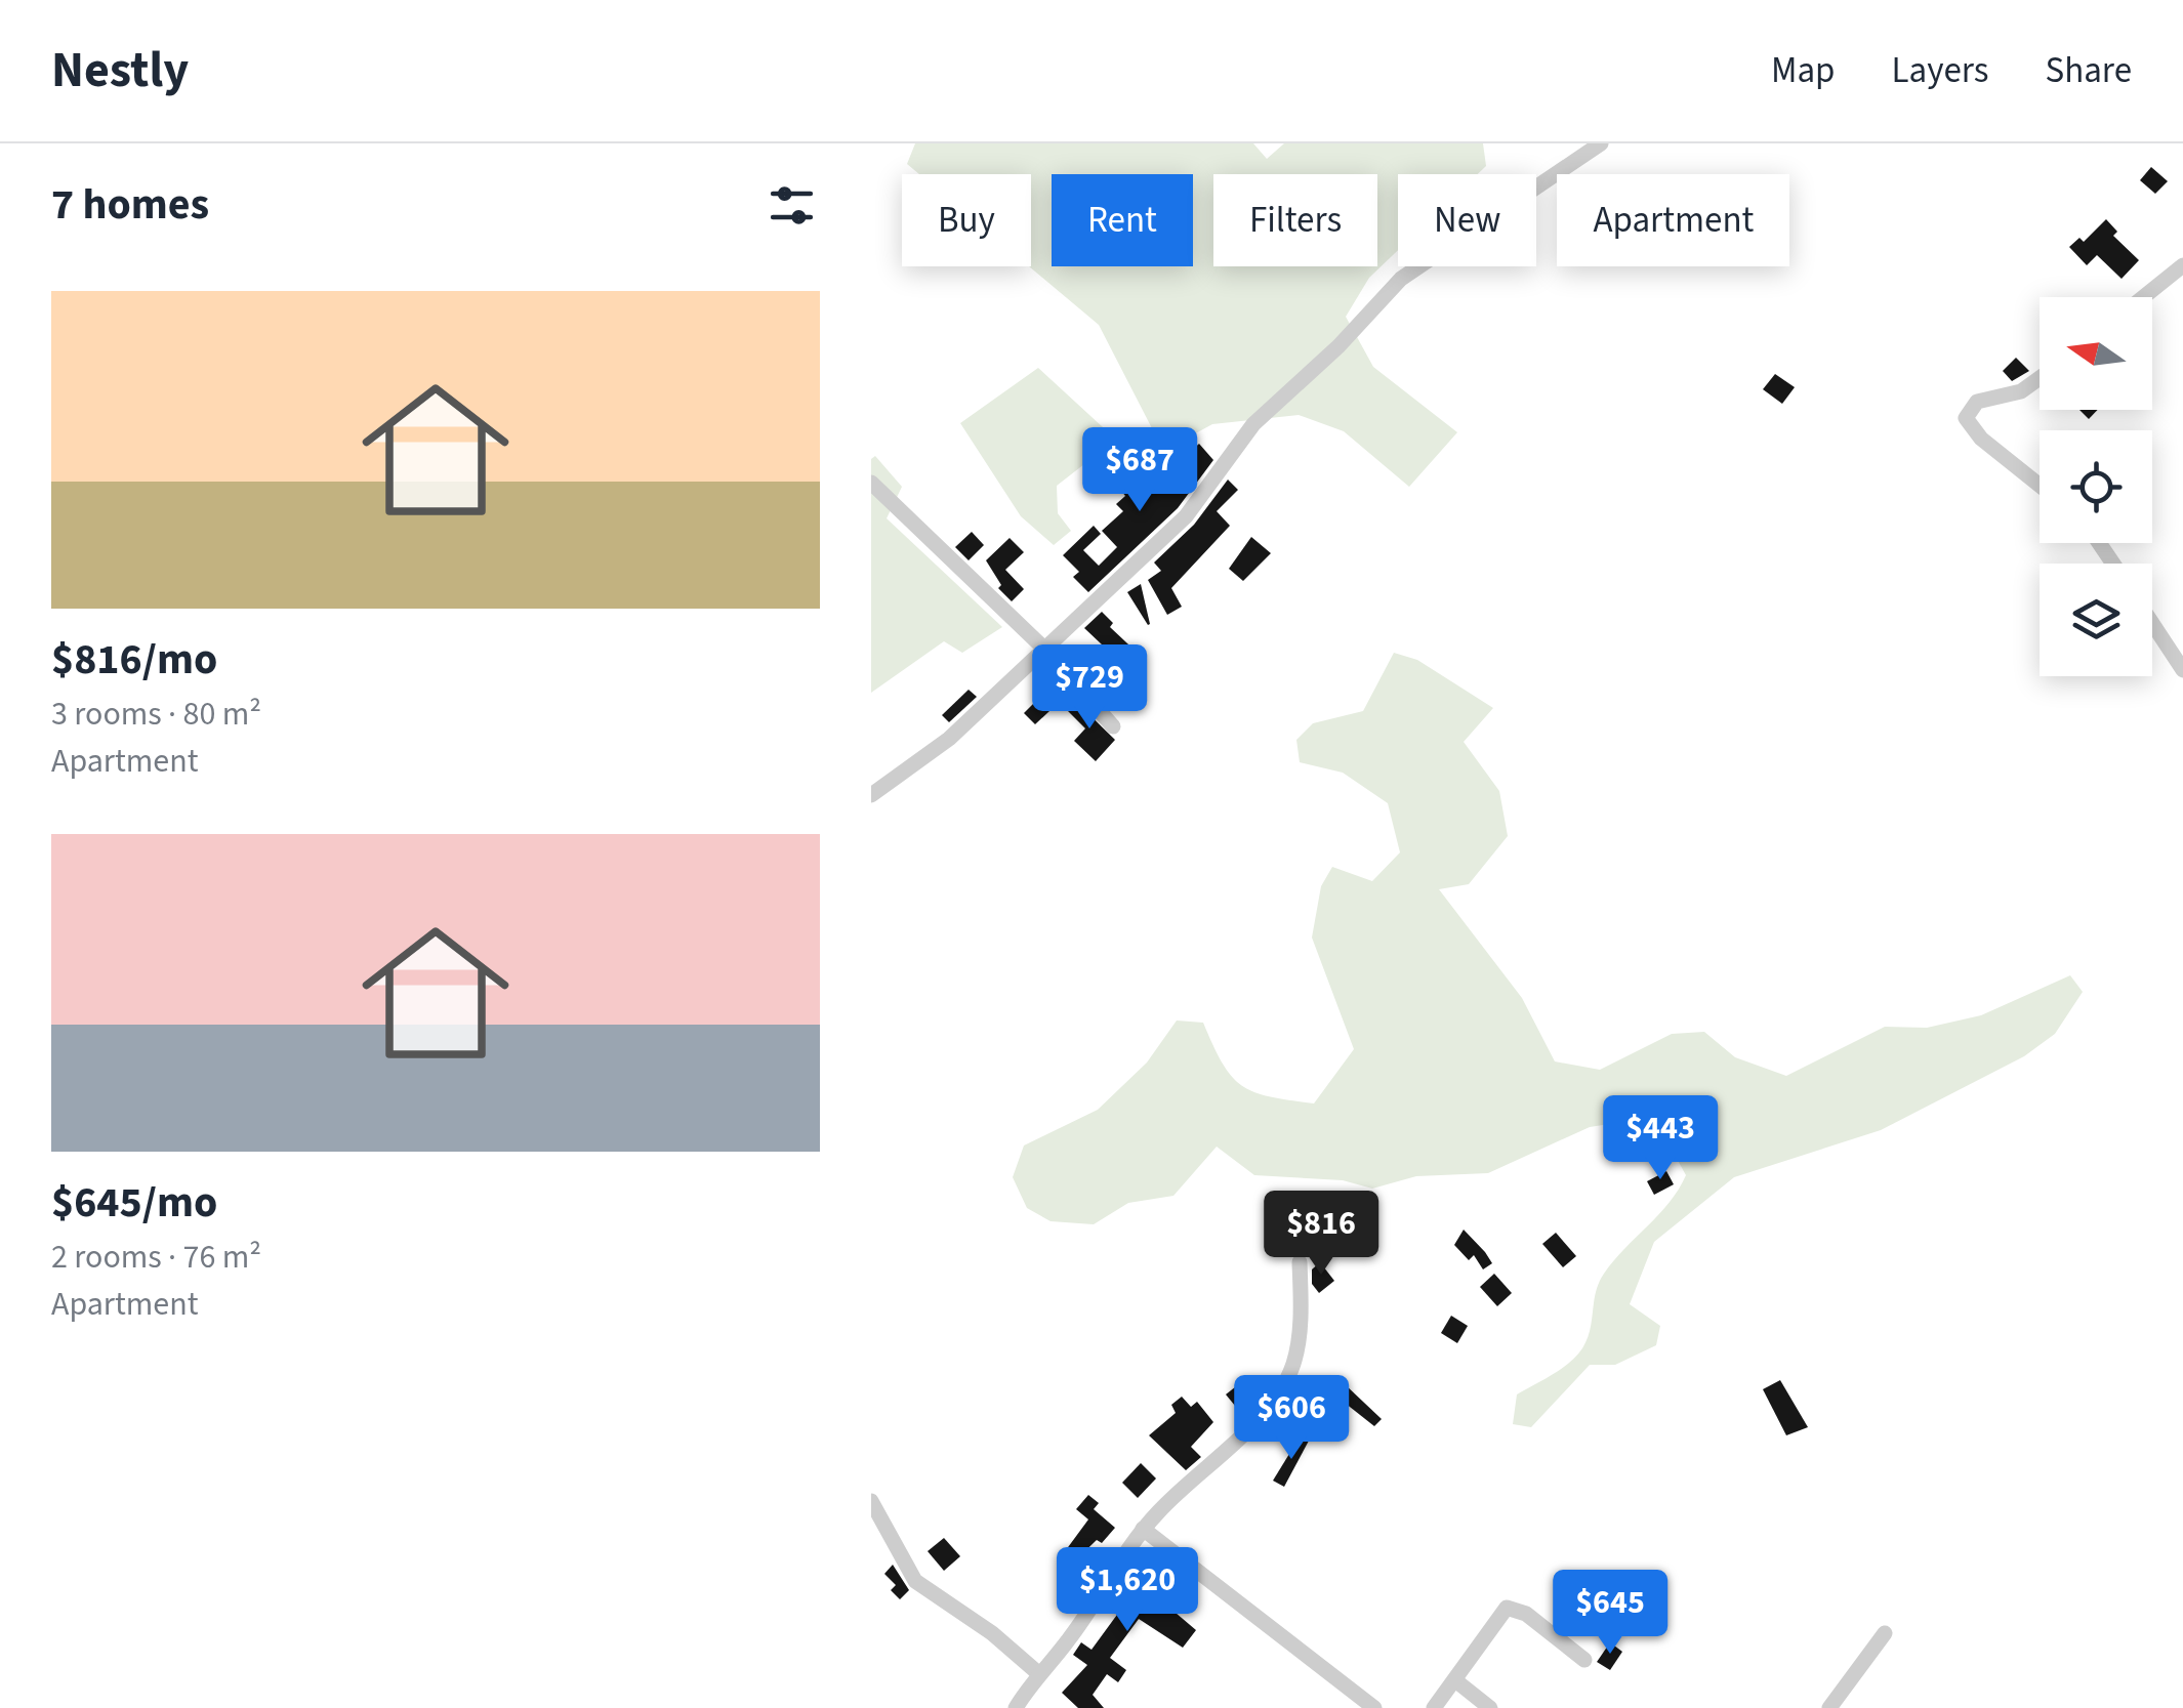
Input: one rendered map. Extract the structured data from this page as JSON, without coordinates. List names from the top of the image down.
{
  "north": "left",
  "page": {
    "header": "Nestly",
    "nav": ["Map", "Layers", "Share"],
    "heading": "7 homes",
    "chip": [
      "Buy",
      "Rent",
      "Filters",
      "New",
      "Apartment"
    ],
    "list": [
      {
        "name": "$816/mo",
        "note": "3 rooms · 80 m² · Apartment"
      },
      {
        "name": "$645/mo",
        "note": "2 rooms · 76 m² · Apartment"
      }
    ],
    "price": [
      "$687",
      "$729",
      "$443",
      "$816",
      "$606",
      "$1,620",
      "$645"
    ]
  }
}
